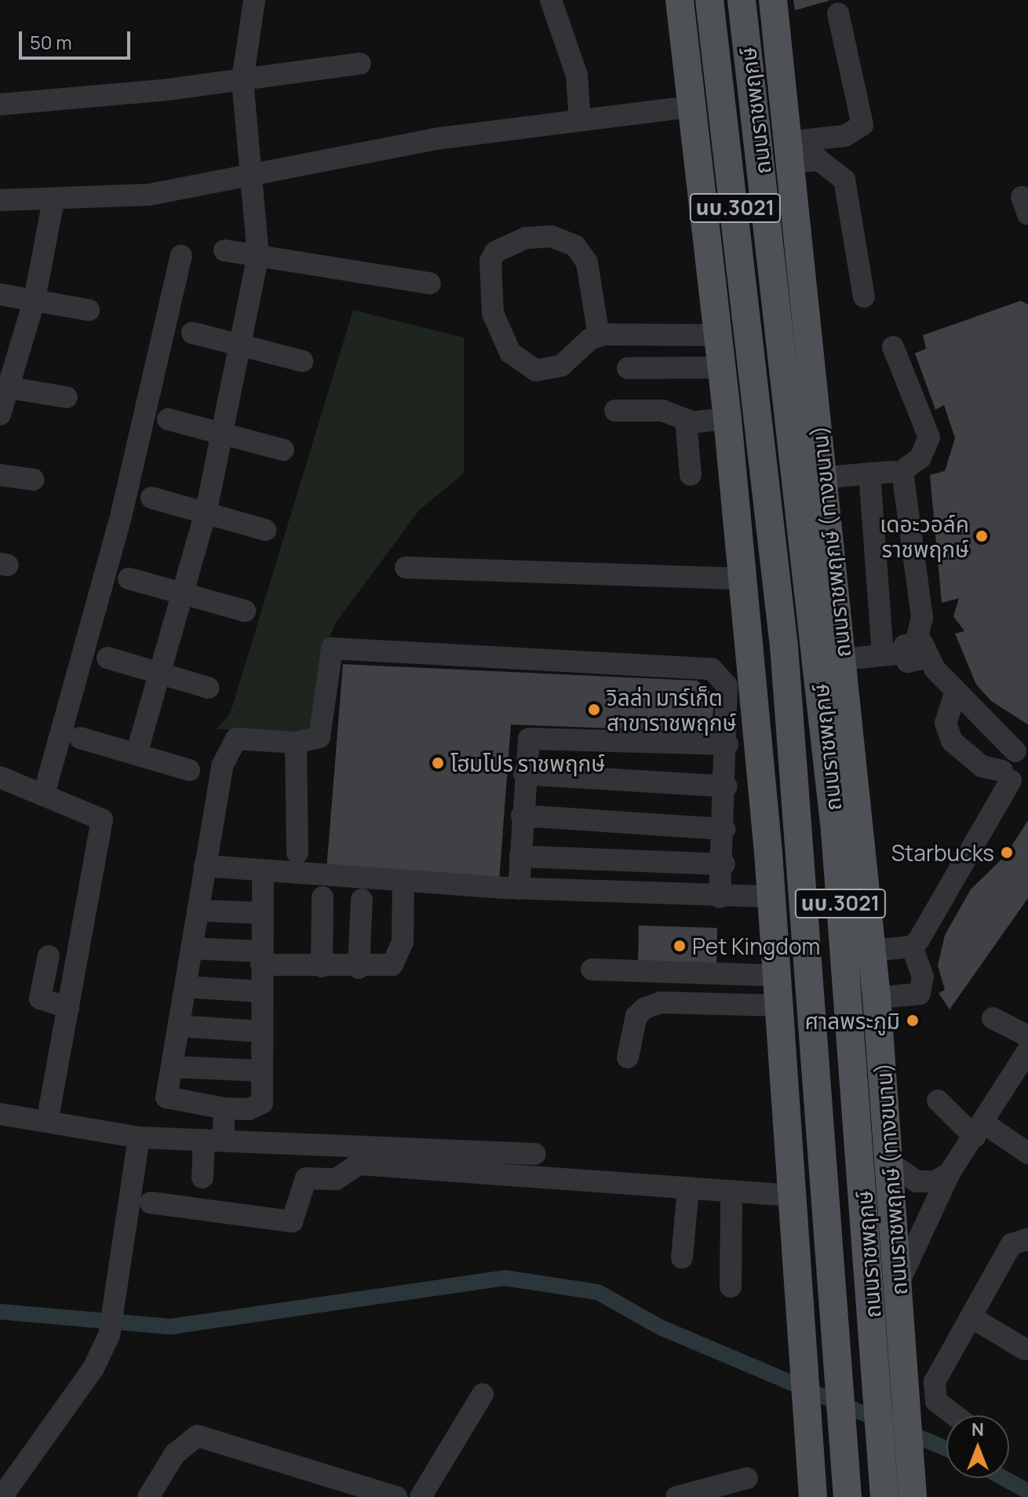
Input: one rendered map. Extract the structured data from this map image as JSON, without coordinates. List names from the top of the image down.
{
  "streets": {
    "main road": ["ถนนราชพฤกษ์", "นบ.3021", "ถนนราชพฤกษ์ (ทางขนาน)"]
  },
  "places": [
    "เดอะวอล์ค ราชพฤกษ์",
    "วิลล่า มาร์เก็ต สาขาราชพฤกษ์",
    "โฮมโปร ราชพฤกษ์",
    "Starbucks",
    "Pet Kingdom",
    "ศาลพระภูมิ"
  ],
  "scale_bar": "50 m",
  "north": "top"
}
